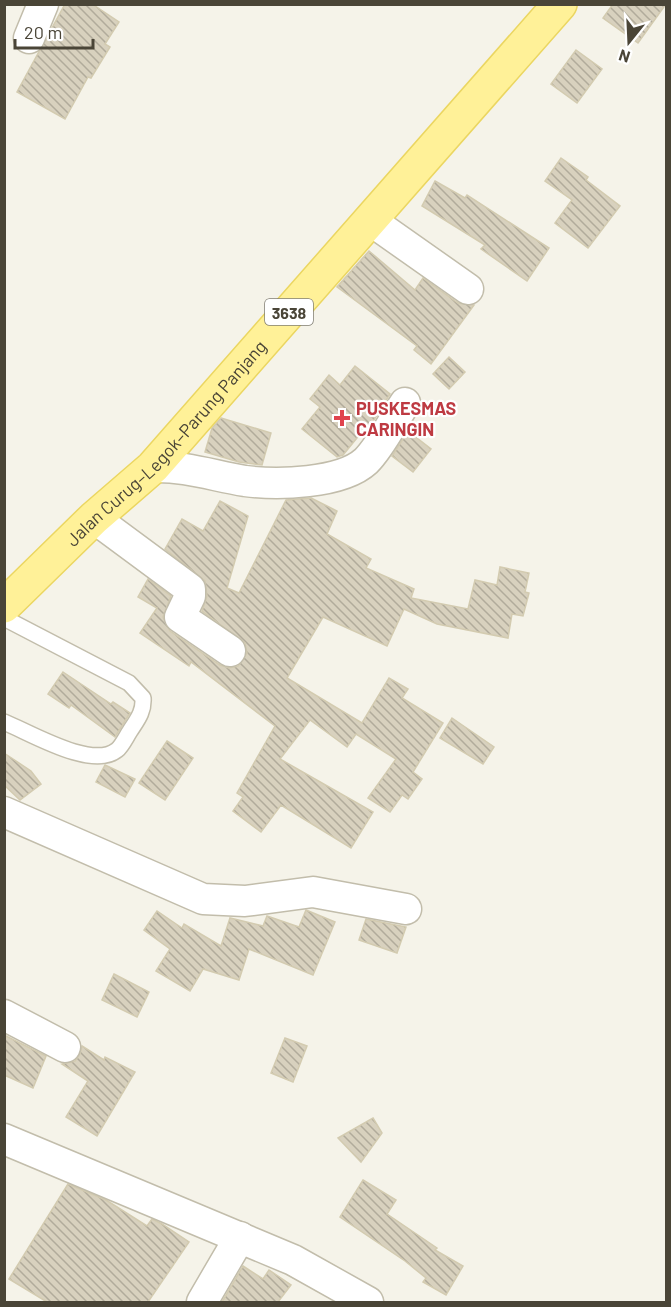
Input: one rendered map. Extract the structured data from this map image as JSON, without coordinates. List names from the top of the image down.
{
  "streets": {
    "main road": ["3638", "Jalan Curug–Legok–Parung Panjang"]
  },
  "places": {
    "health": ["PUSKESMAS CARINGIN"]
  },
  "scale_bar": "20 m",
  "north": "bottom"
}
